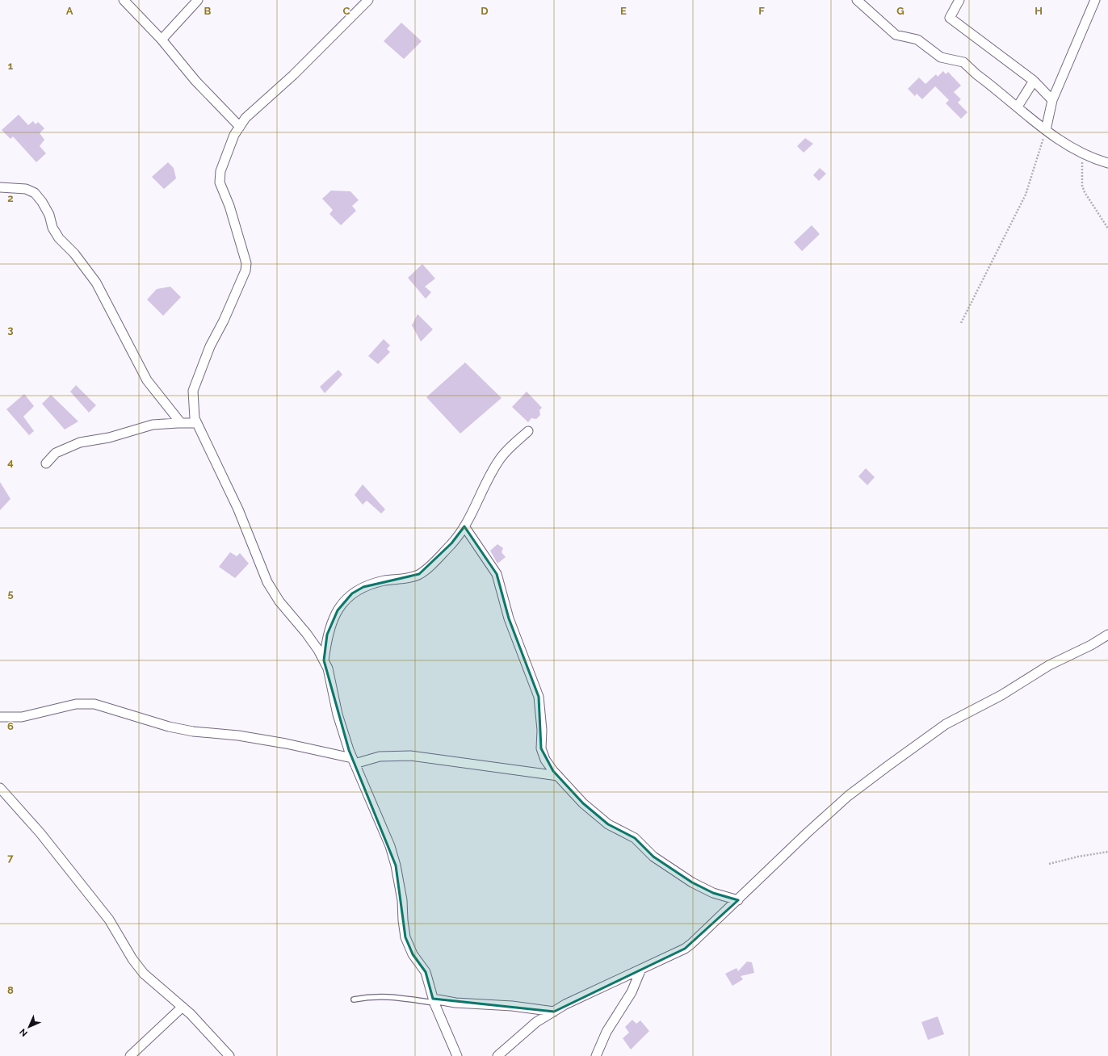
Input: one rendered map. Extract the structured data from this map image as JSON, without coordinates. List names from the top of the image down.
{
  "north": "bottom left",
  "grid": {
    "columns": [
      "A",
      "B",
      "C",
      "D",
      "E",
      "F",
      "G",
      "H"
    ],
    "rows": [
      "1",
      "2",
      "3",
      "4",
      "5",
      "6",
      "7",
      "8"
    ]
  }
}
